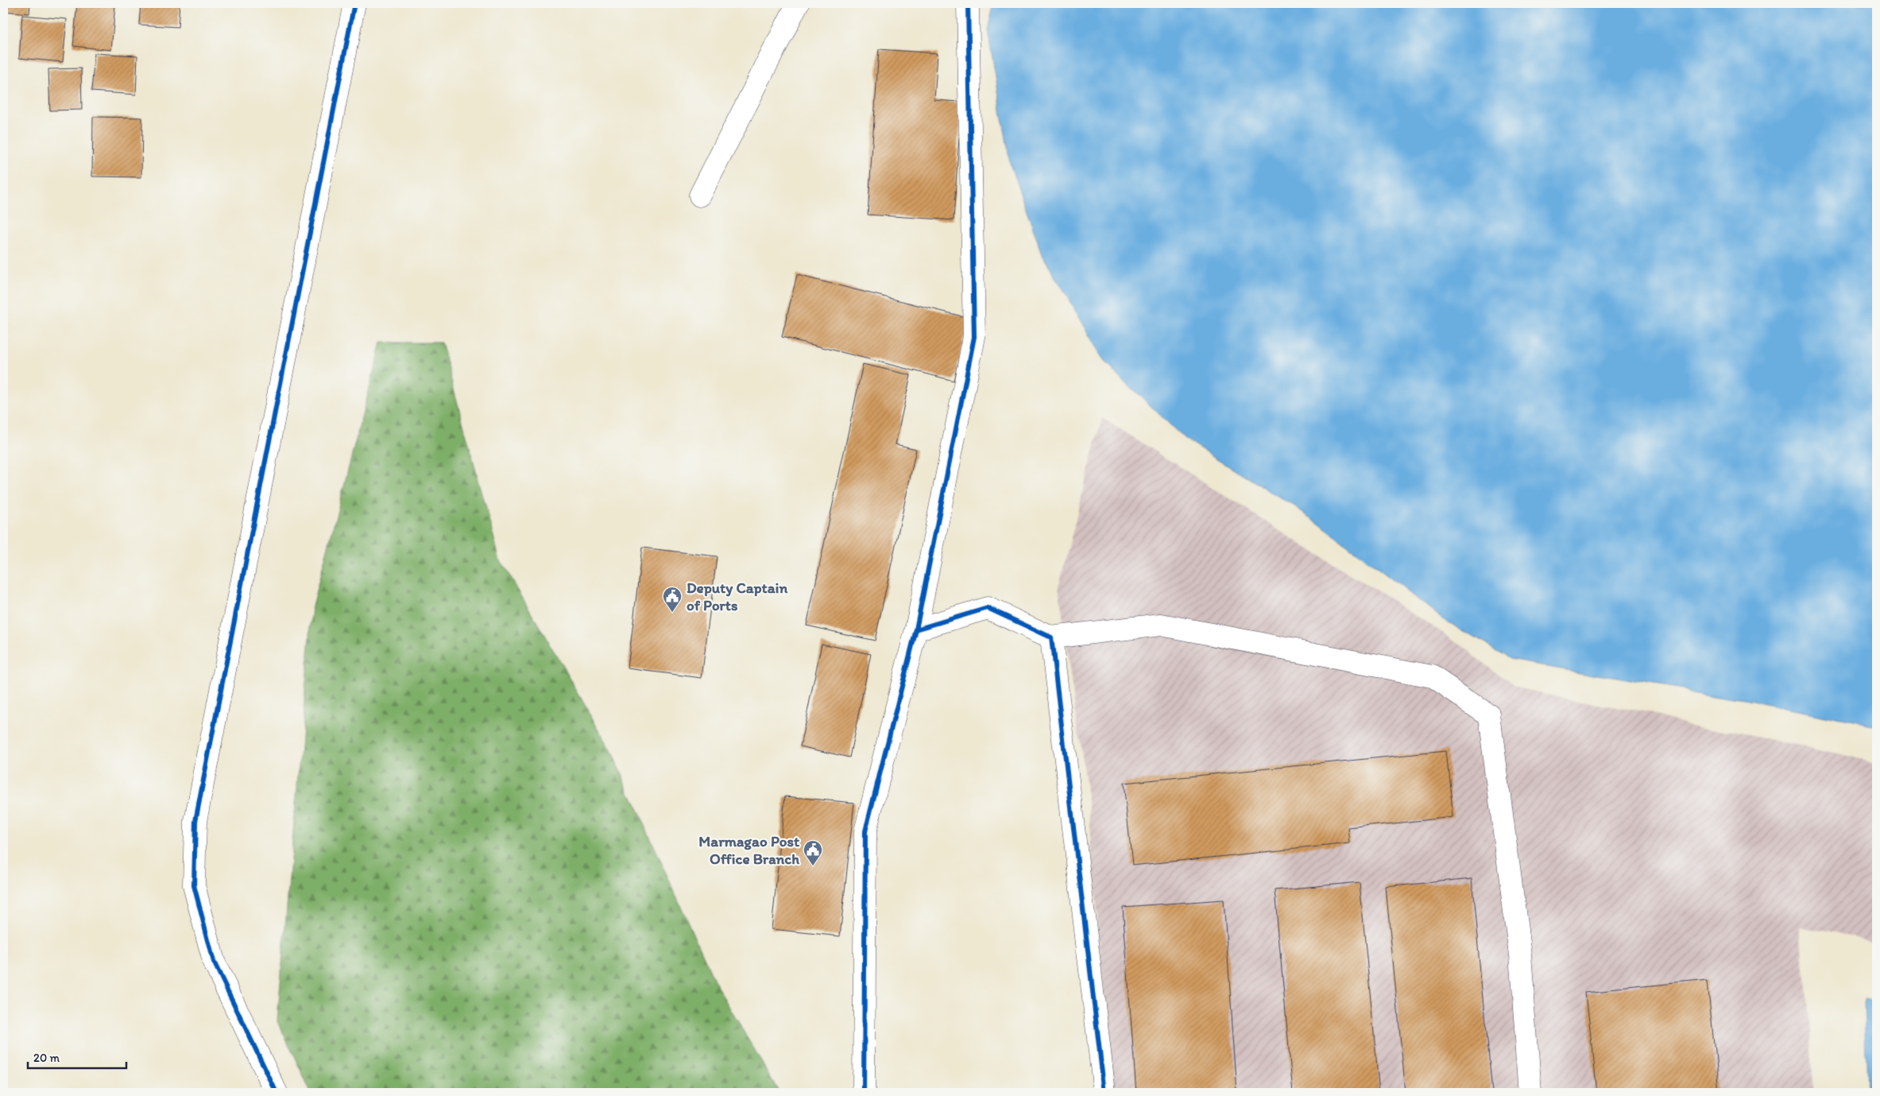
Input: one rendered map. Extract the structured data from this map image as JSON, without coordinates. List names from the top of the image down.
{
  "places": {
    "public building": ["Deputy Captain of Ports", "Marmagao Post Office Branch"]
  },
  "scale_bar": "20 m"
}
